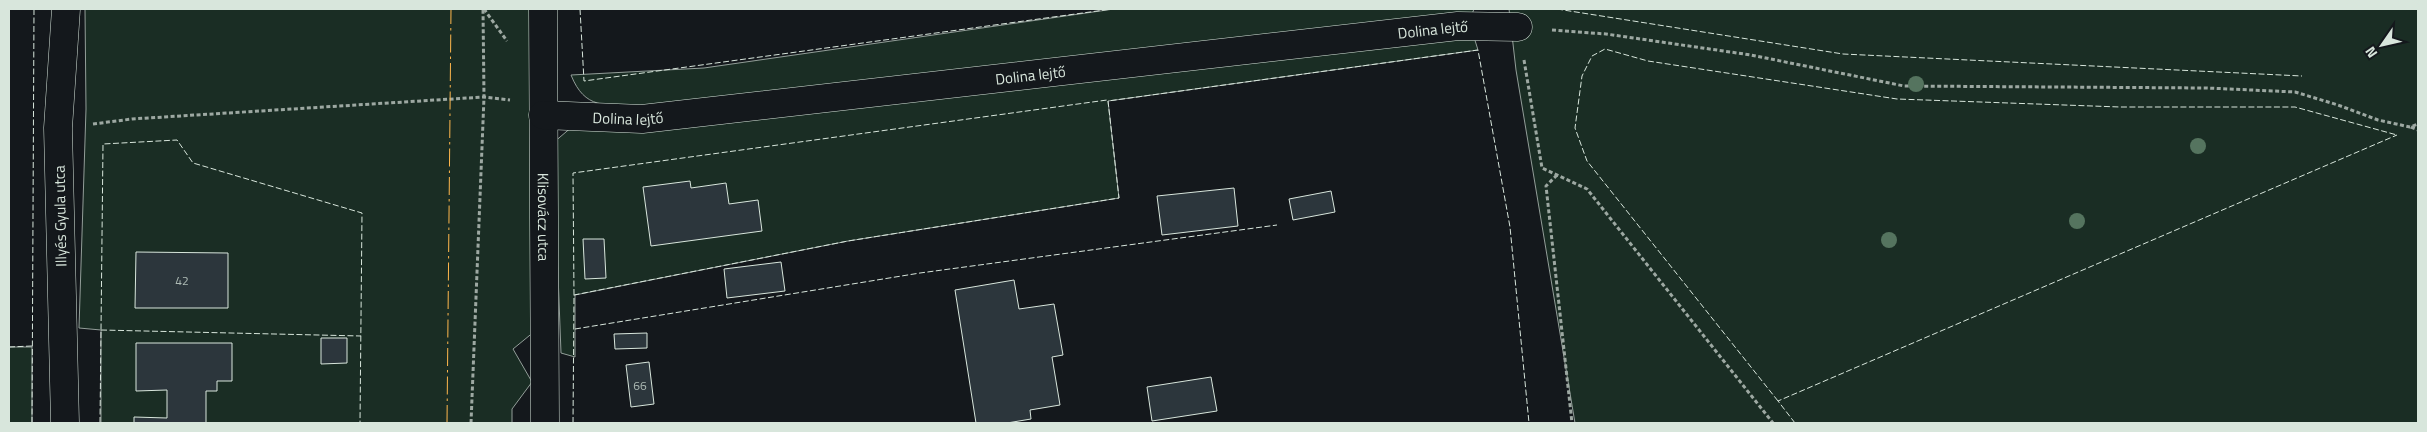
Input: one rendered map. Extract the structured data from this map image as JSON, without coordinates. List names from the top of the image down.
{
  "streets": {
    "street": ["Dolina lejtő", "Illyés Gyula utca", "Klisovácz utca"]
  },
  "crossings": [
    ["Dolina lejtő", "Klisovácz utca"]
  ],
  "house_numbers": ["42", "66"],
  "north": "bottom left"
}
